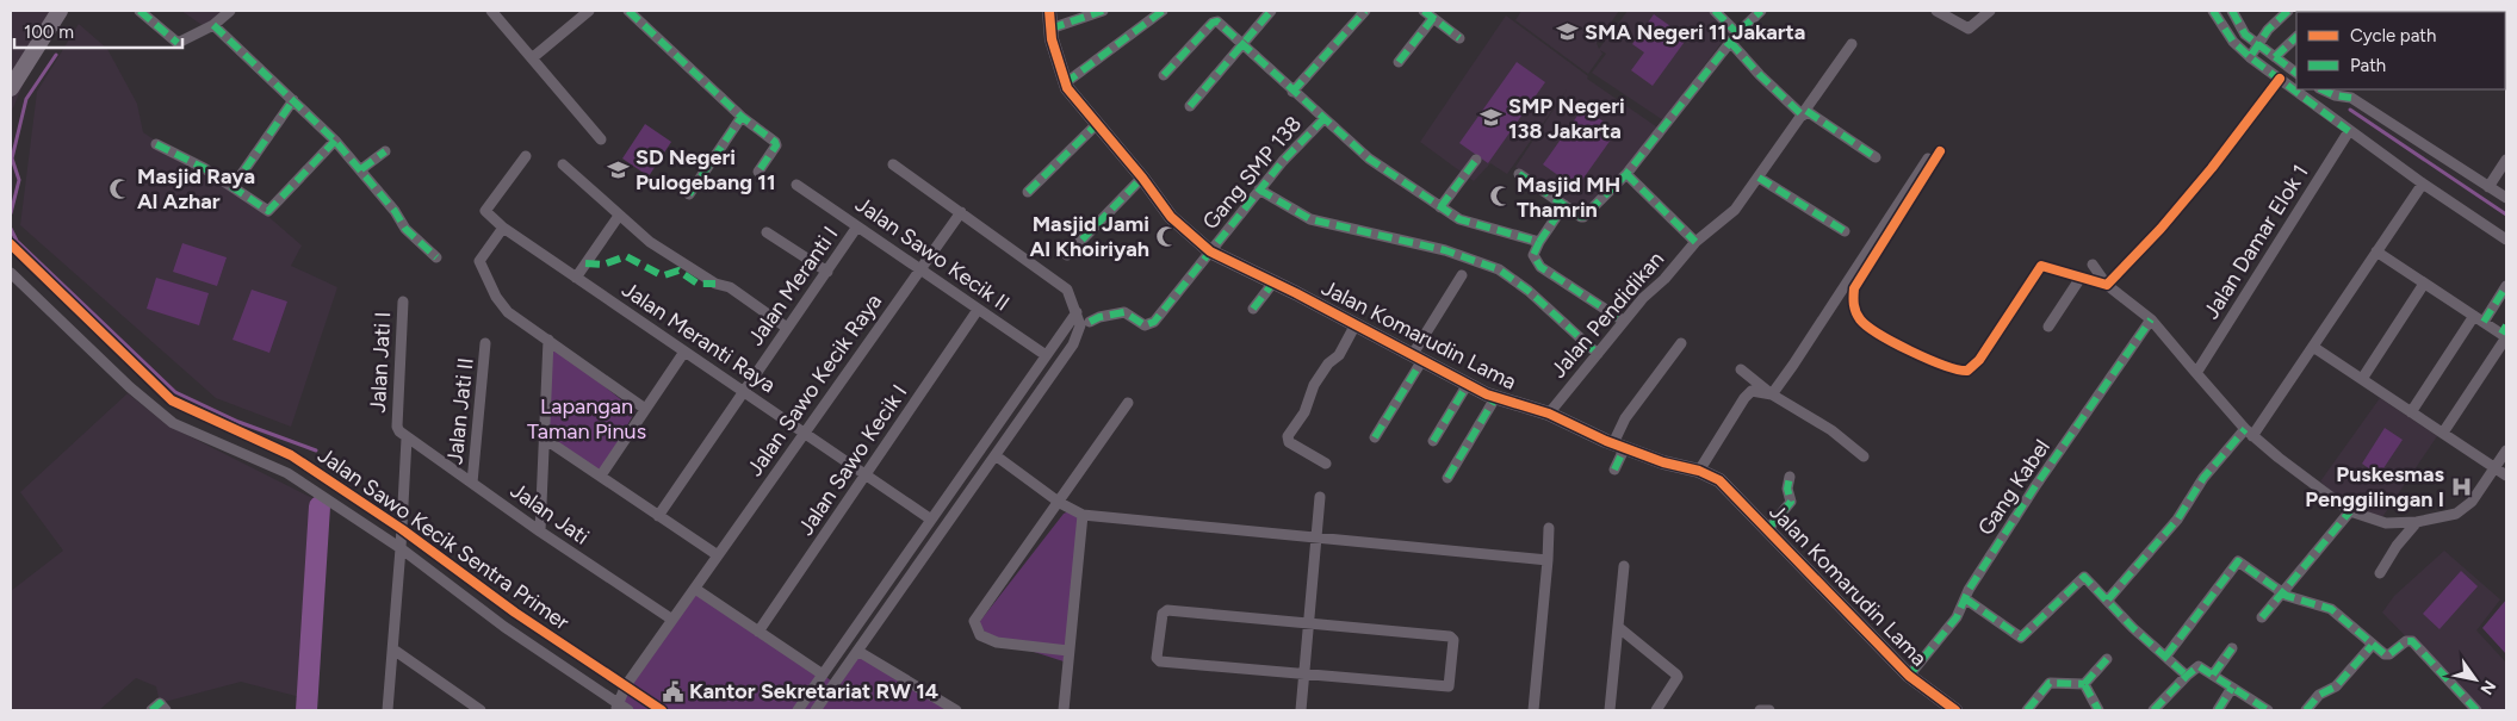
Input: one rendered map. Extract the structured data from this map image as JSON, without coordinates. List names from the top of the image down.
{
  "streets": {
    "street": [
      "Gang SMP 138",
      "Jalan Damar Elok 1",
      "Jalan Sawo Kecik II",
      "Jalan Meranti I",
      "Jalan Pendidikan",
      "Jalan Komarudin Lama",
      "Jalan Meranti Raya",
      "Jalan Jati I",
      "Jalan Sawo Kecik Raya",
      "Jalan Jati II",
      "Jalan Sawo Kecik I",
      "Gang Kabel",
      "Jalan Jati",
      "Jalan Sawo Kecik Sentra Primer"
    ]
  },
  "crossings": [
    ["Gang SMP 138", "Jalan Komarudin Lama"],
    ["Jalan Sawo Kecik II", "Jalan Meranti I"],
    ["Jalan Sawo Kecik II", "Jalan Sawo Kecik Raya"],
    ["Jalan Sawo Kecik II", "Jalan Sawo Kecik I"],
    ["Jalan Meranti I", "Jalan Meranti Raya"],
    ["Jalan Pendidikan", "Jalan Komarudin Lama"],
    ["Jalan Komarudin Lama", "Gang Kabel"],
    ["Jalan Meranti Raya", "Jalan Sawo Kecik Raya"],
    ["Jalan Meranti Raya", "Jalan Sawo Kecik I"],
    ["Jalan Jati I", "Jalan Jati"],
    ["Jalan Sawo Kecik Raya", "Jalan Jati"],
    ["Jalan Sawo Kecik Raya", "Jalan Sawo Kecik Sentra Primer"],
    ["Jalan Jati II", "Jalan Jati"]
  ],
  "parks": ["Lapangan Taman Pinus"],
  "places": {
    "school or university": ["SMA Negeri 11 Jakarta", "SMP Negeri 138 Jakarta", "SD Negeri Pulogebang 11"],
    "mosque": ["Masjid Raya Al Azhar", "Masjid MH Thamrin", "Masjid Jami Al Khoiriyah"],
    "hospital": ["Puskesmas Penggilingan I"],
    "public building": ["Kantor Sekretariat RW 14"]
  },
  "legend": ["Cycle path", "Path"],
  "scale_bar": "100 m",
  "north": "bottom right"
}
